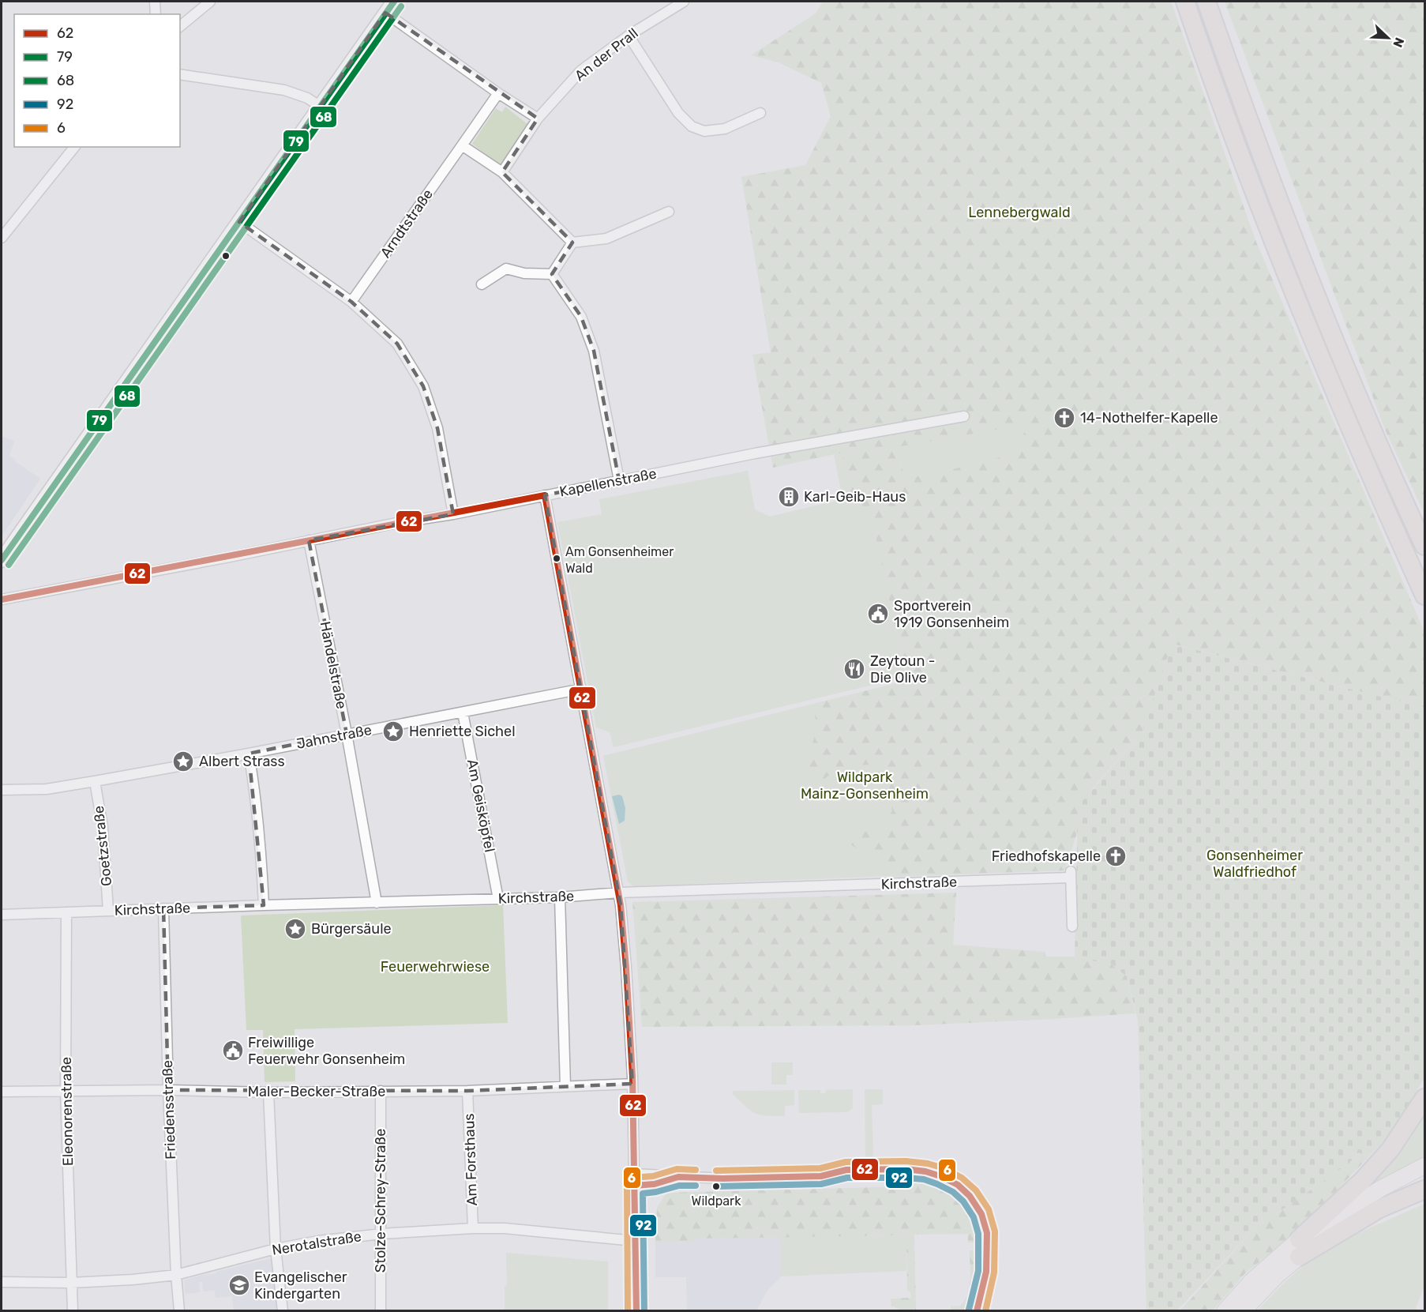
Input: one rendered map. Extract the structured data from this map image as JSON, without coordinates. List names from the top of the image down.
{
  "streets": {
    "street": [
      "An der Prall",
      "Arndtstraße",
      "Kapellenstraße",
      "Händelstraße",
      "Jahnstraße",
      "Am Geisköpfel",
      "Goetzstraße",
      "Kirchstraße",
      "Maler-Becker-Straße",
      "Friedensstraße",
      "Eleonorenstraße",
      "Am Forsthaus",
      "Stolze-Schrey-Straße",
      "Nerotalstraße"
    ]
  },
  "crossings": [
    ["Kapellenstraße", "Händelstraße"],
    ["Händelstraße", "Jahnstraße"],
    ["Händelstraße", "Kirchstraße"],
    ["Jahnstraße", "Am Geisköpfel"],
    ["Jahnstraße", "Goetzstraße"],
    ["Am Geisköpfel", "Kirchstraße"],
    ["Goetzstraße", "Kirchstraße"],
    ["Kirchstraße", "Friedensstraße"],
    ["Kirchstraße", "Eleonorenstraße"],
    ["Maler-Becker-Straße", "Friedensstraße"],
    ["Maler-Becker-Straße", "Eleonorenstraße"],
    ["Maler-Becker-Straße", "Am Forsthaus"],
    ["Maler-Becker-Straße", "Stolze-Schrey-Straße"],
    ["Friedensstraße", "Nerotalstraße"],
    ["Eleonorenstraße", "Nerotalstraße"],
    ["Am Forsthaus", "Nerotalstraße"],
    ["Stolze-Schrey-Straße", "Nerotalstraße"]
  ],
  "parks": [
    "Lennebergwald",
    "Wildpark Mainz-Gonsenheim",
    "Gonsenheimer Waldfriedhof",
    "Feuerwehrwiese"
  ],
  "places": {
    "church": ["14-Nothelfer-Kapelle", "Friedhofskapelle"],
    "building": ["Karl-Geib-Haus"],
    "other": ["Am Gonsenheimer Wald", "Wildpark"],
    "public building": ["Sportverein 1919 Gonsenheim", "Freiwillige Feuerwehr Gonsenheim"],
    "restaurant": ["Zeytoun - Die Olive"],
    "place": ["Henriette Sichel", "Albert Strass", "Bürgersäule"],
    "school or university": ["Evangelischer Kindergarten"]
  },
  "lines": [
    "transit line 79",
    "transit line 68",
    "transit line 62",
    "transit line 6",
    "transit line 92"
  ],
  "legend": [
    "62",
    "79",
    "68",
    "92",
    "6"
  ],
  "north": "bottom right"
}
